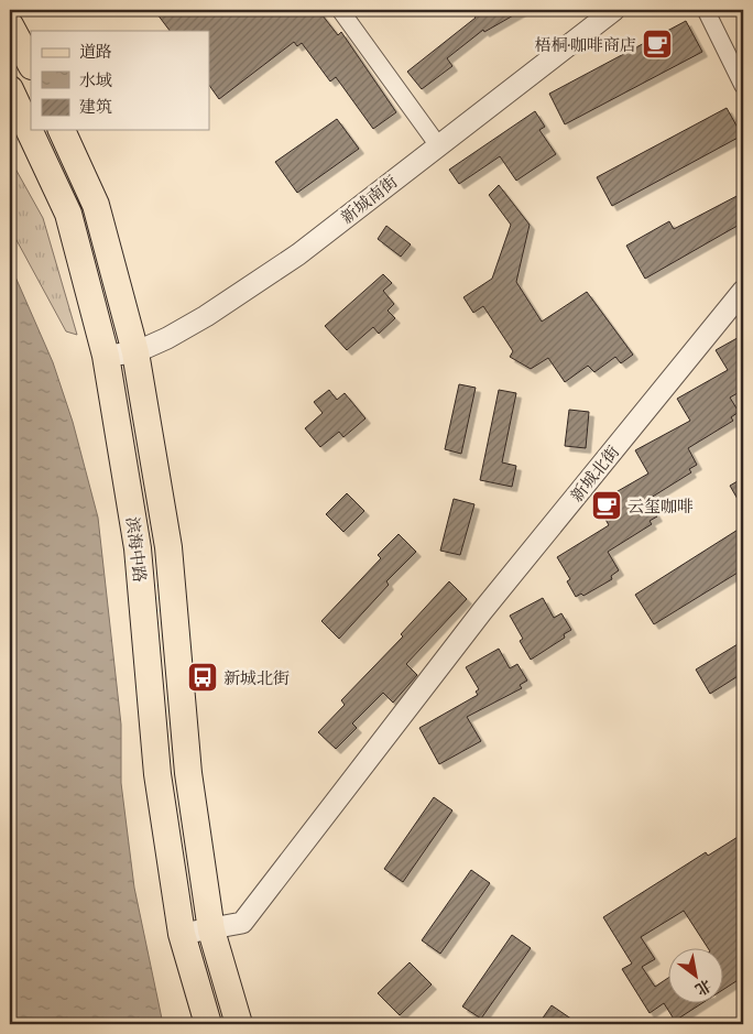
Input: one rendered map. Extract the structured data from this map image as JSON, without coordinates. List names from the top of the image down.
{
  "streets": {
    "main road": ["滨海中路"],
    "street": ["新城南街", "新城北街"]
  },
  "crossings": [
    ["新城南街", "滨海中路"],
    ["新城北街", "滨海中路"]
  ],
  "places": {
    "cafe": ["梧桐·咖啡商店", "云玺咖啡"],
    "bus stop": ["新城北街"]
  },
  "legend": ["道路", "水域", "建筑"],
  "north": "bottom right"
}
